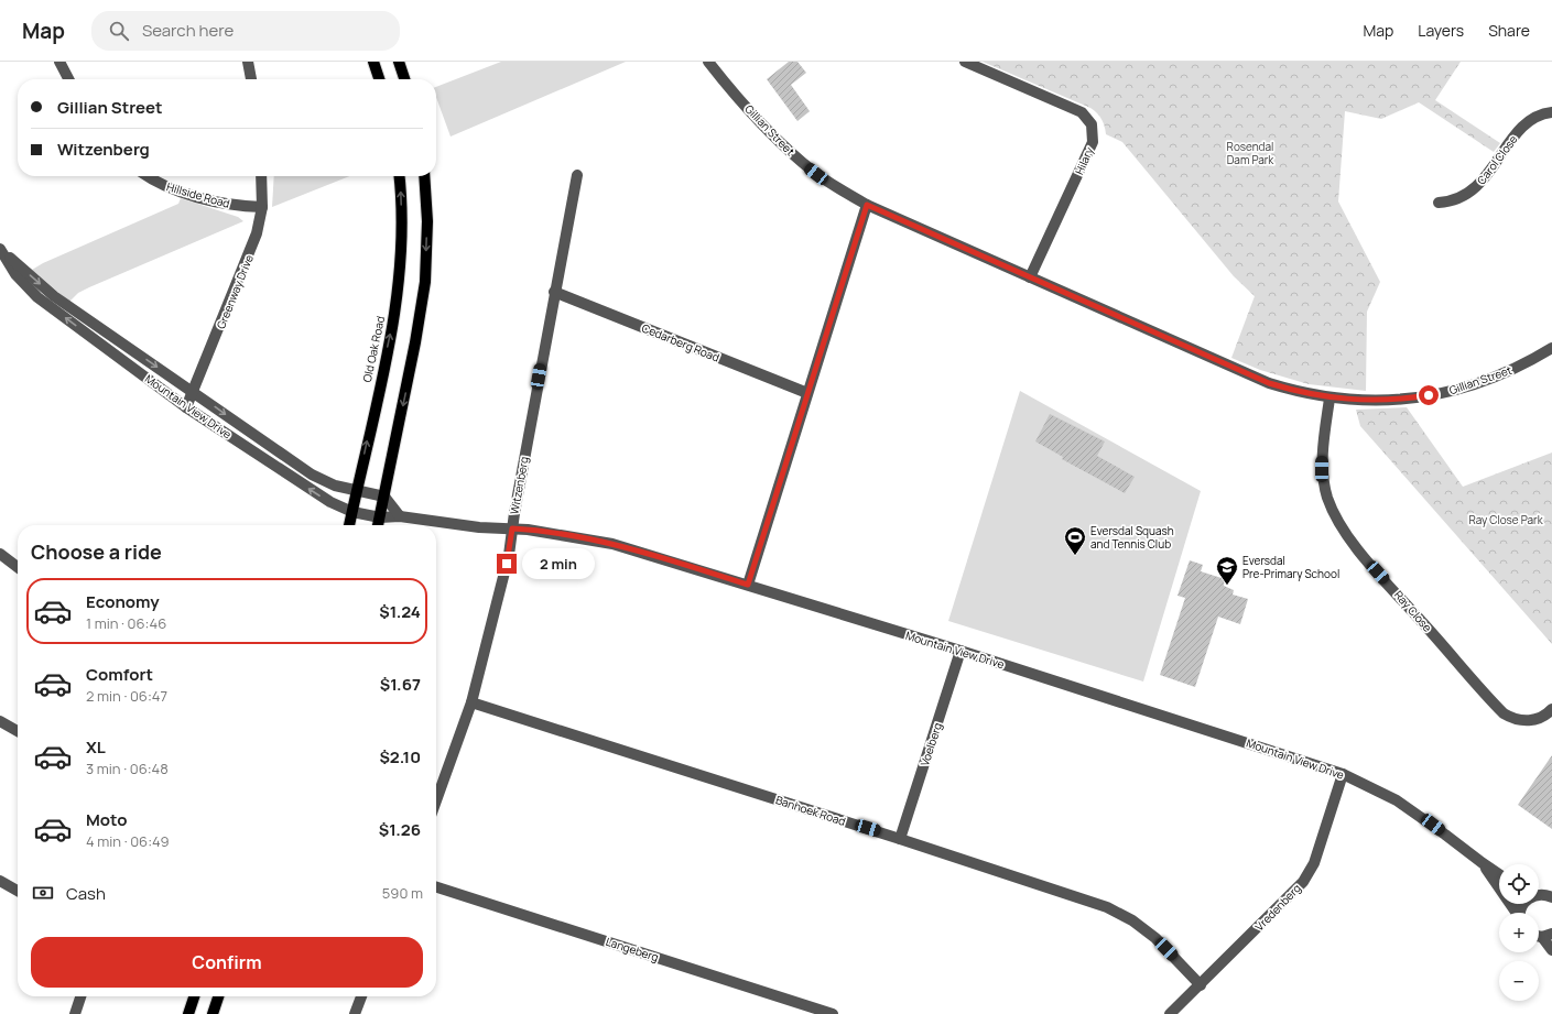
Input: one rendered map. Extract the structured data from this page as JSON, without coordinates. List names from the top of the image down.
{
  "streets": {
    "main road": ["Old Oak Road"],
    "street": [
      "Gillian Street",
      "Carol Close",
      "Hilary",
      "Hillside Road",
      "Greenway Drive",
      "Cedarberg Road",
      "Mountain View Drive",
      "Witzenberg",
      "Ray Close",
      "Voelberg",
      "Banhoek Road",
      "Vredenberg",
      "Langeberg"
    ]
  },
  "crossings": [
    ["Gillian Street", "Hilary"],
    ["Gillian Street", "Ray Close"],
    ["Hillside Road", "Greenway Drive"],
    ["Greenway Drive", "Mountain View Drive"],
    ["Cedarberg Road", "Witzenberg"],
    ["Old Oak Road", "Mountain View Drive"],
    ["Mountain View Drive", "Witzenberg"],
    ["Mountain View Drive", "Voelberg"],
    ["Mountain View Drive", "Vredenberg"],
    ["Witzenberg", "Banhoek Road"],
    ["Voelberg", "Banhoek Road"],
    ["Banhoek Road", "Vredenberg"]
  ],
  "parks": ["Rosendal Dam Park", "Ray Close Park"],
  "places": {
    "sports": ["Eversdal Squash and Tennis Club"],
    "school or university": ["Eversdal Pre-Primary School"]
  },
  "page": {
    "header": "Map",
    "search": "Search here",
    "nav": ["Map", "Layers", "Share"],
    "banner": ["Gillian Street", "Witzenberg"],
    "heading": "Choose a ride",
    "bubble": "2 min",
    "list": [
      {
        "name": "Economy",
        "note": "1 min · 06:46",
        "value": "$1.24"
      },
      {
        "name": "Comfort",
        "note": "2 min · 06:47",
        "value": "$1.67"
      },
      {
        "name": "XL",
        "note": "3 min · 06:48",
        "value": "$2.10"
      },
      {
        "name": "Moto",
        "note": "4 min · 06:49",
        "value": "$1.26"
      }
    ],
    "map_buttons": ["+", "−"],
    "pay": ["Cash", "590 m"],
    "buttons": "Confirm"
  }
}
